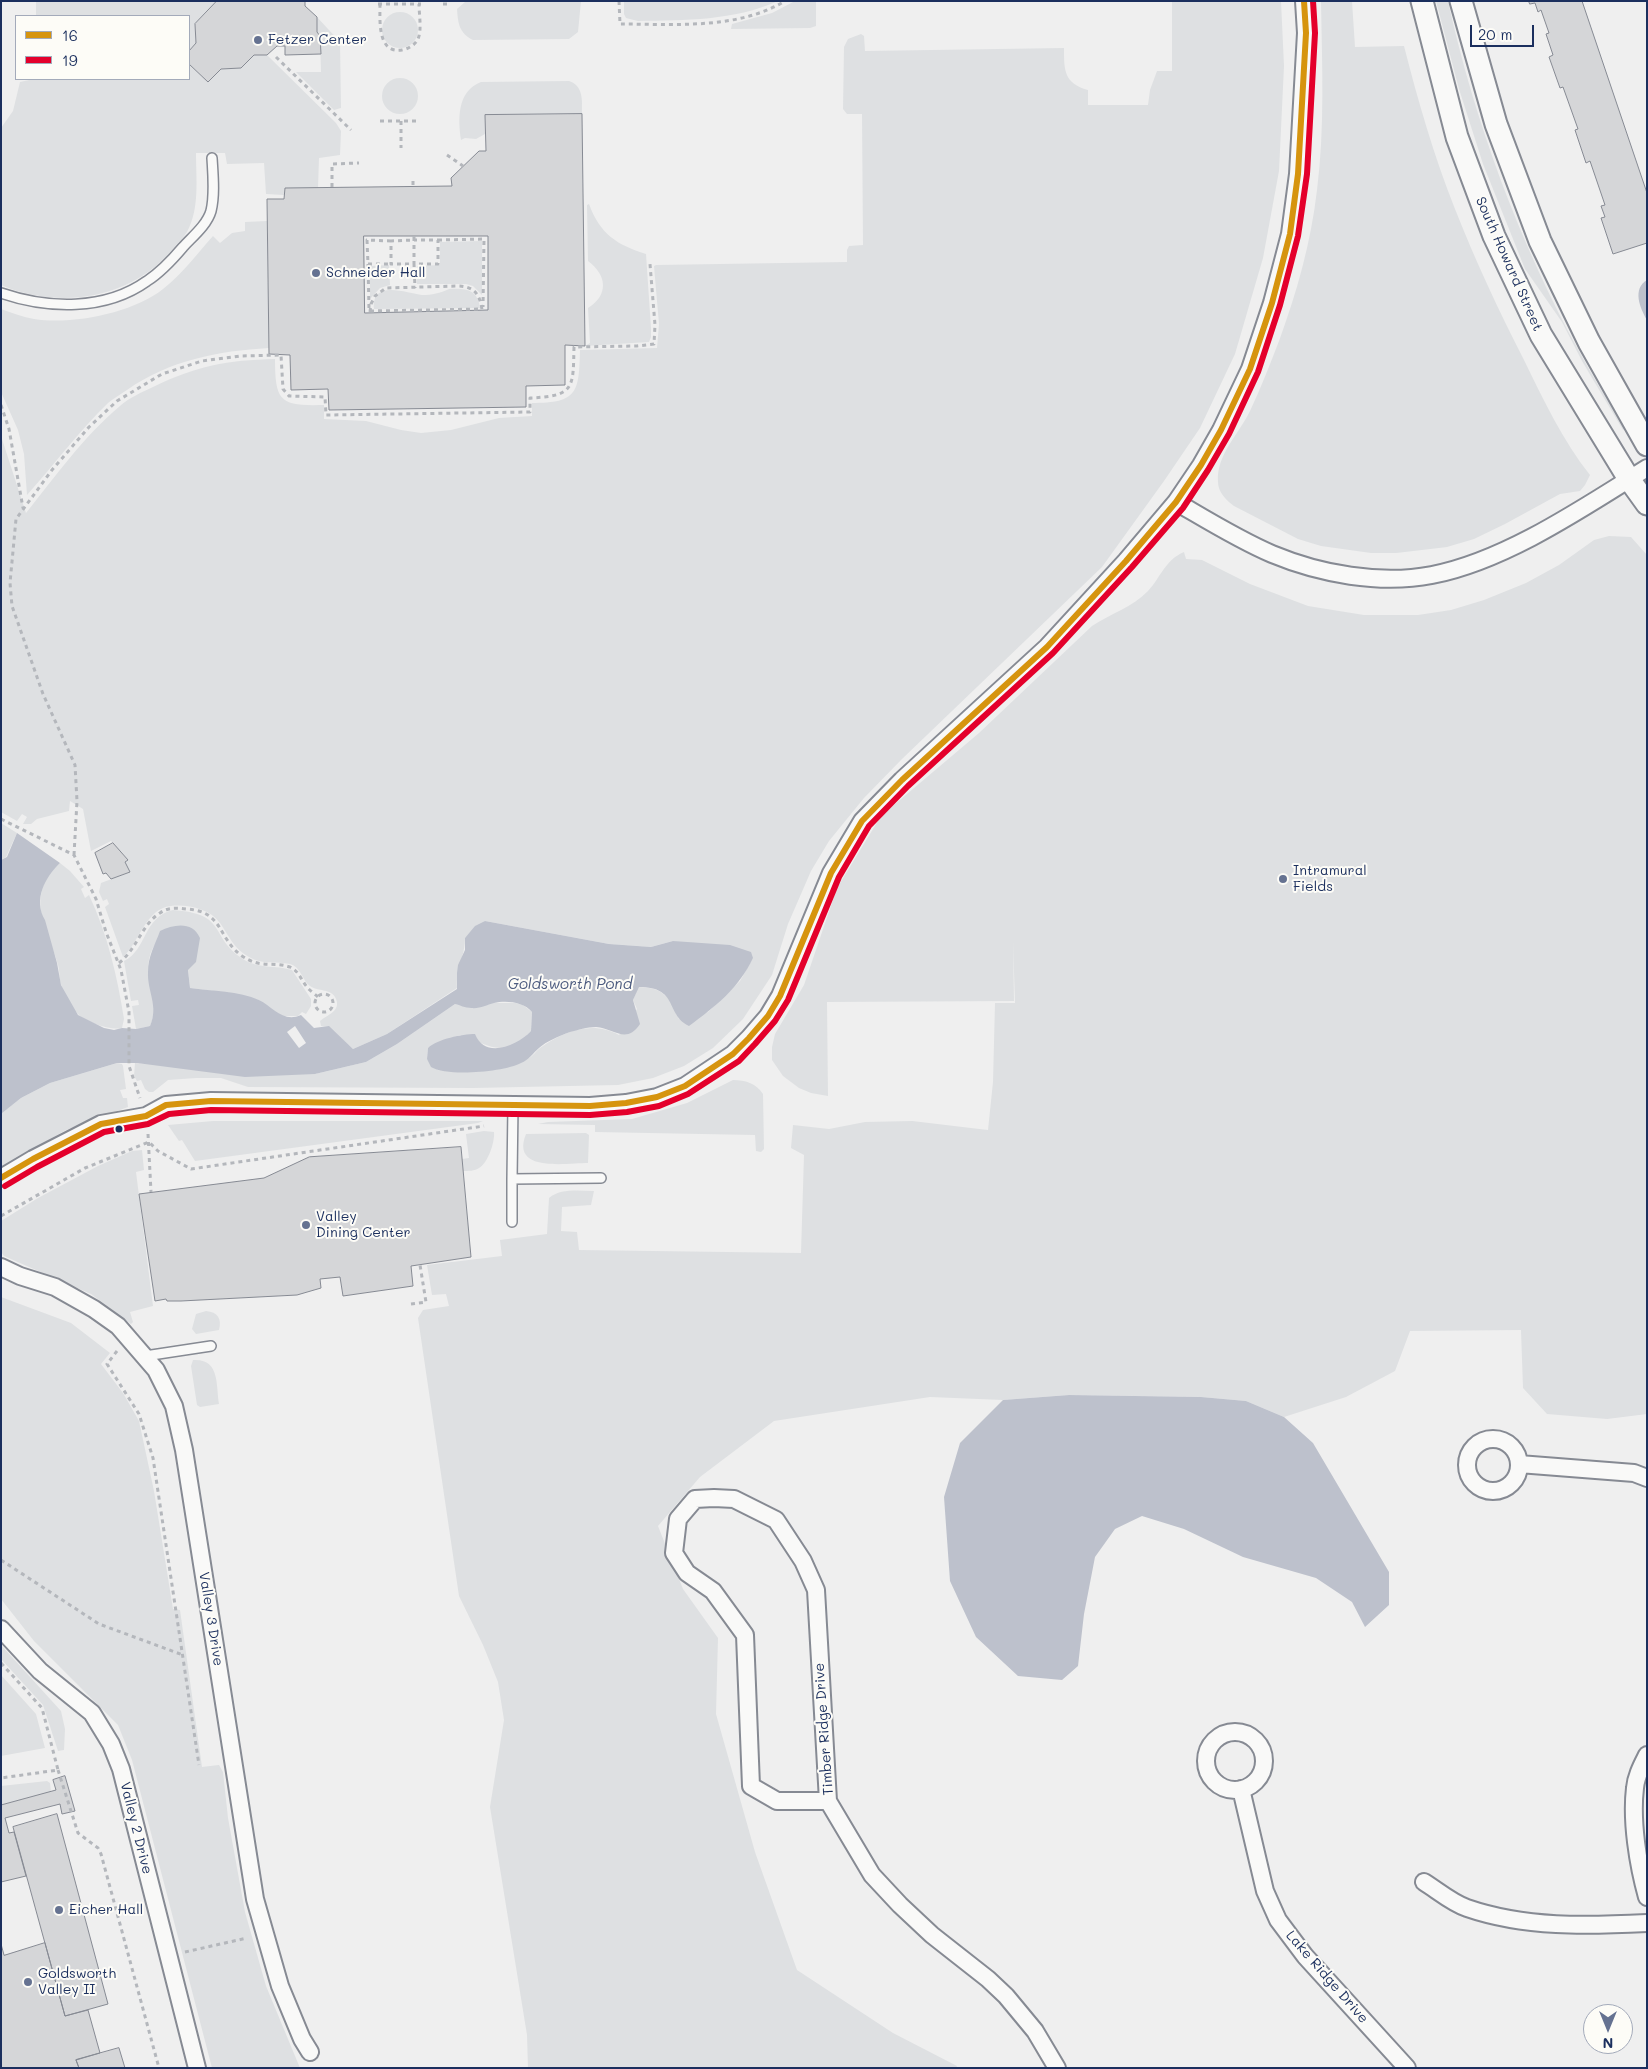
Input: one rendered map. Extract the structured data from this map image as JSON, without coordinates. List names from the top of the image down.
{
  "streets": {
    "street": [
      "South Howard Street",
      "Valley 3 Drive",
      "Timber Ridge Drive",
      "Valley 2 Drive",
      "Lake Ridge Drive"
    ]
  },
  "water": ["Goldsworth Pond"],
  "places": [
    "Fetzer Center",
    "Schneider Hall",
    "Intramural Fields",
    "Valley Dining Center",
    "Eicher Hall",
    "Goldsworth Valley II"
  ],
  "lines": ["transit line 16", "transit line 19"],
  "legend": ["16", "19"],
  "scale_bar": "20 m",
  "north": "bottom"
}
